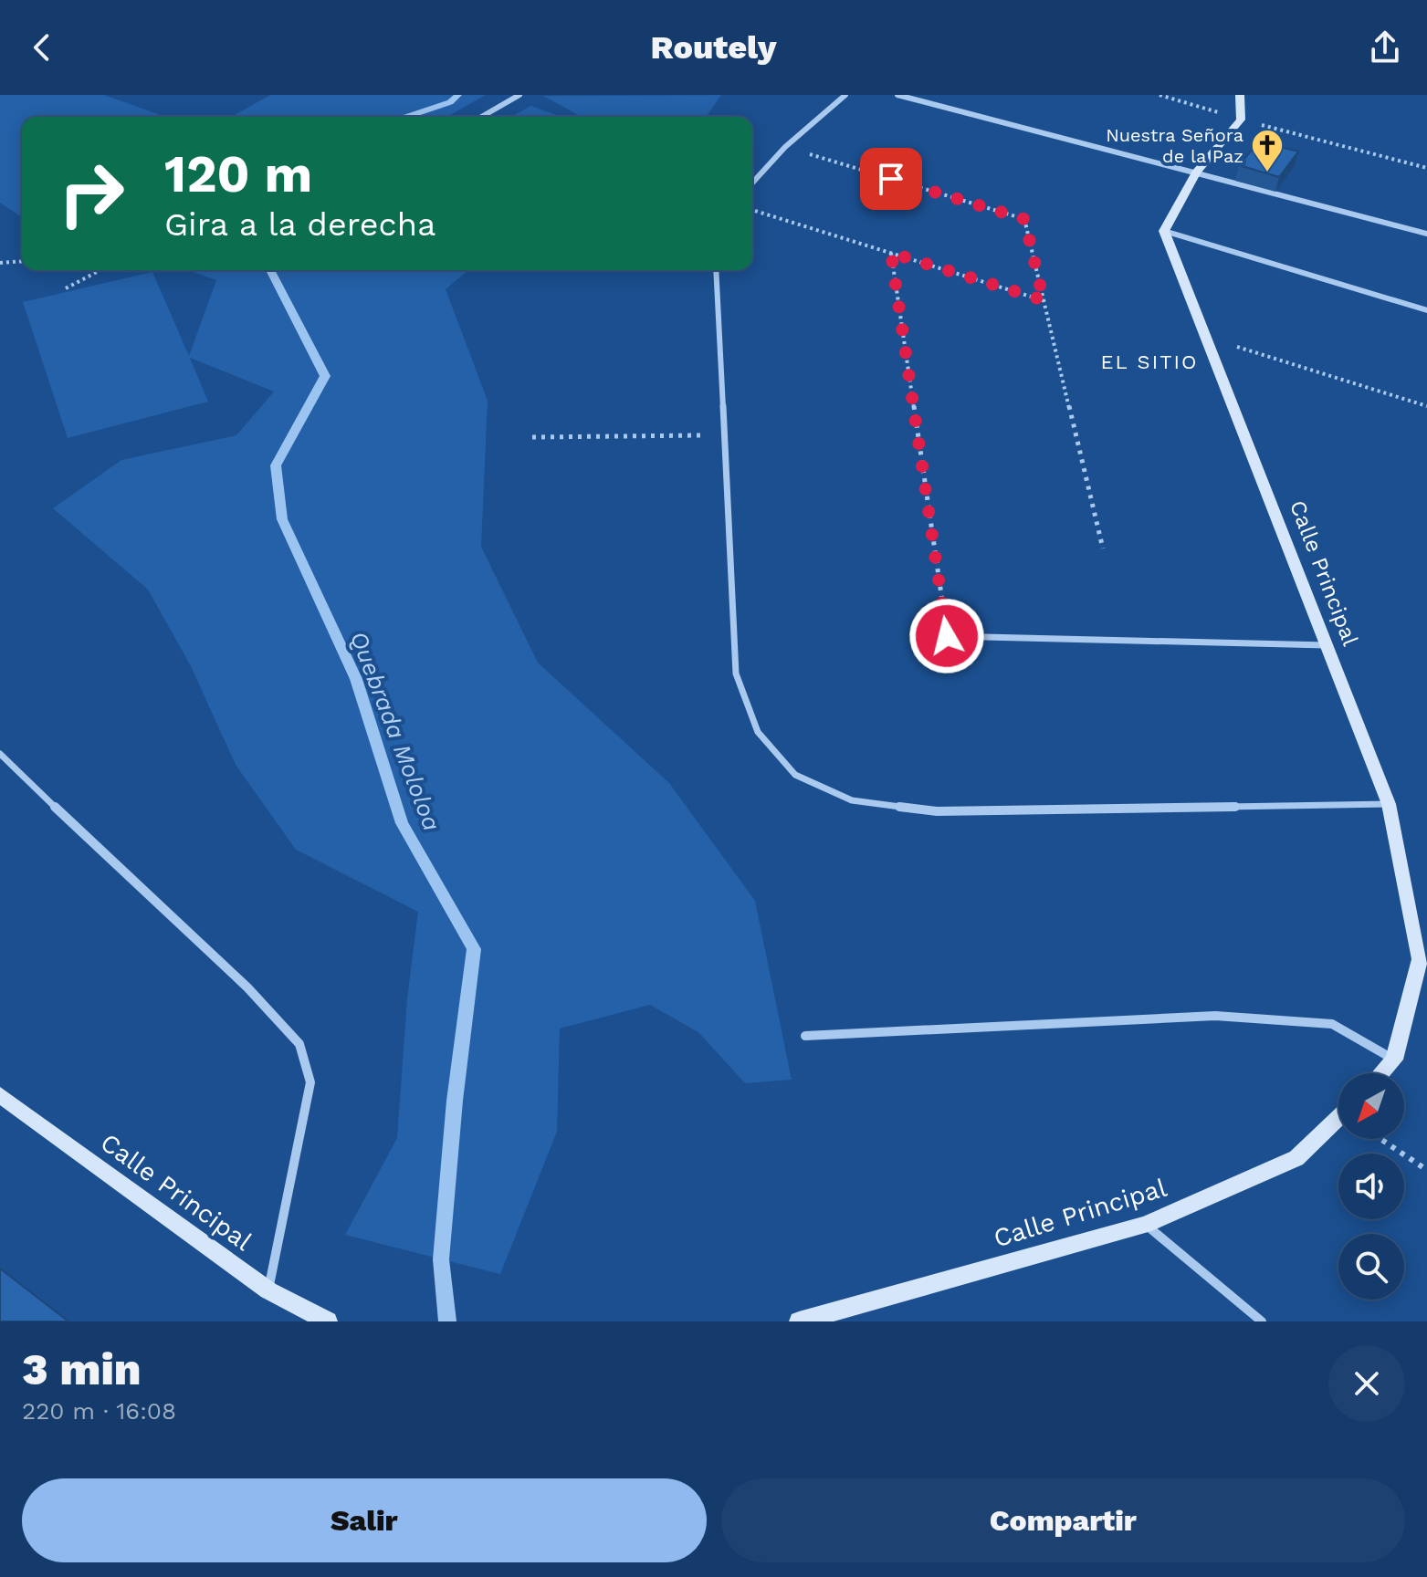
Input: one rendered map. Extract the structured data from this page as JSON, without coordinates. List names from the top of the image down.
{
  "streets": {
    "street": ["Calle Principal"]
  },
  "districts": ["EL SITIO"],
  "water": ["Quebrada Mololoa"],
  "places": {
    "church": ["Nuestra Señora de la Paz"]
  },
  "north": "bottom left",
  "page": {
    "header": "Routely",
    "turn": ["120 m", "Gira a la derecha"],
    "heading": ["3 min", "220 m · 16:08"],
    "buttons": ["Salir", "Compartir"]
  }
}
